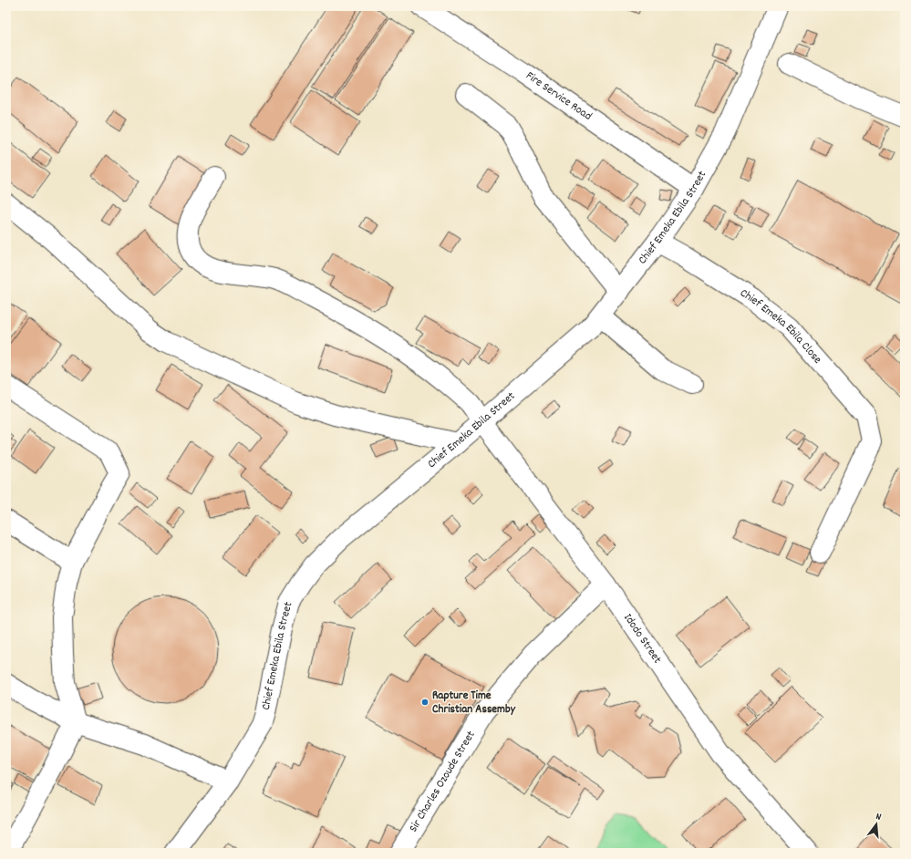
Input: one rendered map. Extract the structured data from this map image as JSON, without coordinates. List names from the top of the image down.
{
  "streets": {
    "street": [
      "Fire Service Road",
      "Chief Emeka Ebila Street",
      "Chief Emeka Ebila Close",
      "Idodo Street",
      "Sir Charles Ozoude Street"
    ]
  },
  "crossings": [
    ["Fire Service Road", "Chief Emeka Ebila Street"],
    ["Chief Emeka Ebila Street", "Chief Emeka Ebila Close"],
    ["Chief Emeka Ebila Street", "Idodo Street"],
    ["Idodo Street", "Sir Charles Ozoude Street"]
  ],
  "places": ["Rapture Time Christian Assemby"],
  "north": "top"
}
